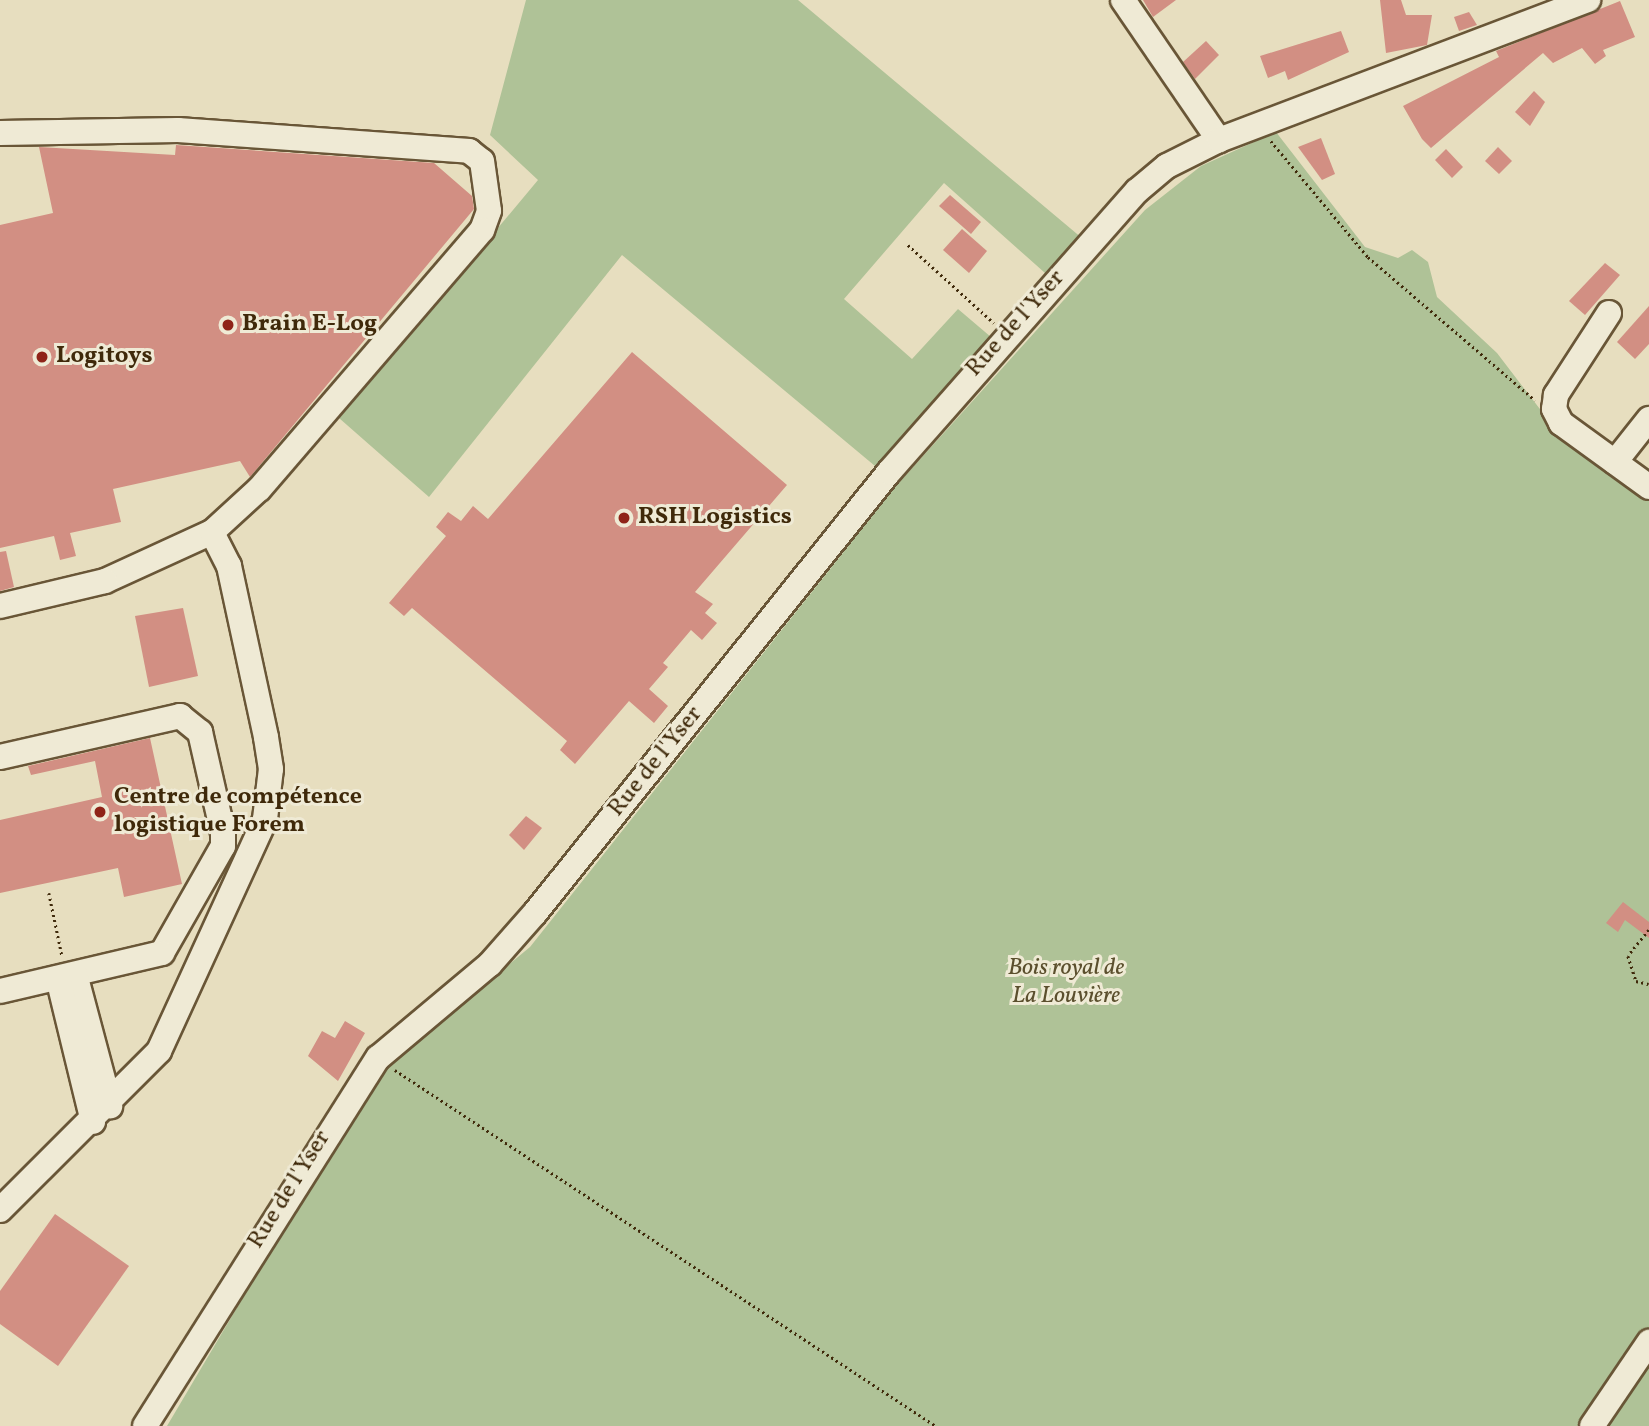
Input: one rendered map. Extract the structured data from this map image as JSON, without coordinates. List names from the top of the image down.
{
  "streets": {
    "street": ["Rue de l'Yser"]
  },
  "parks": ["Bois royal de La Louvière"],
  "places": [
    "Brain E-Log",
    "Logitoys",
    "RSH Logistics",
    "Centre de compétence logistique Forem"
  ]
}
